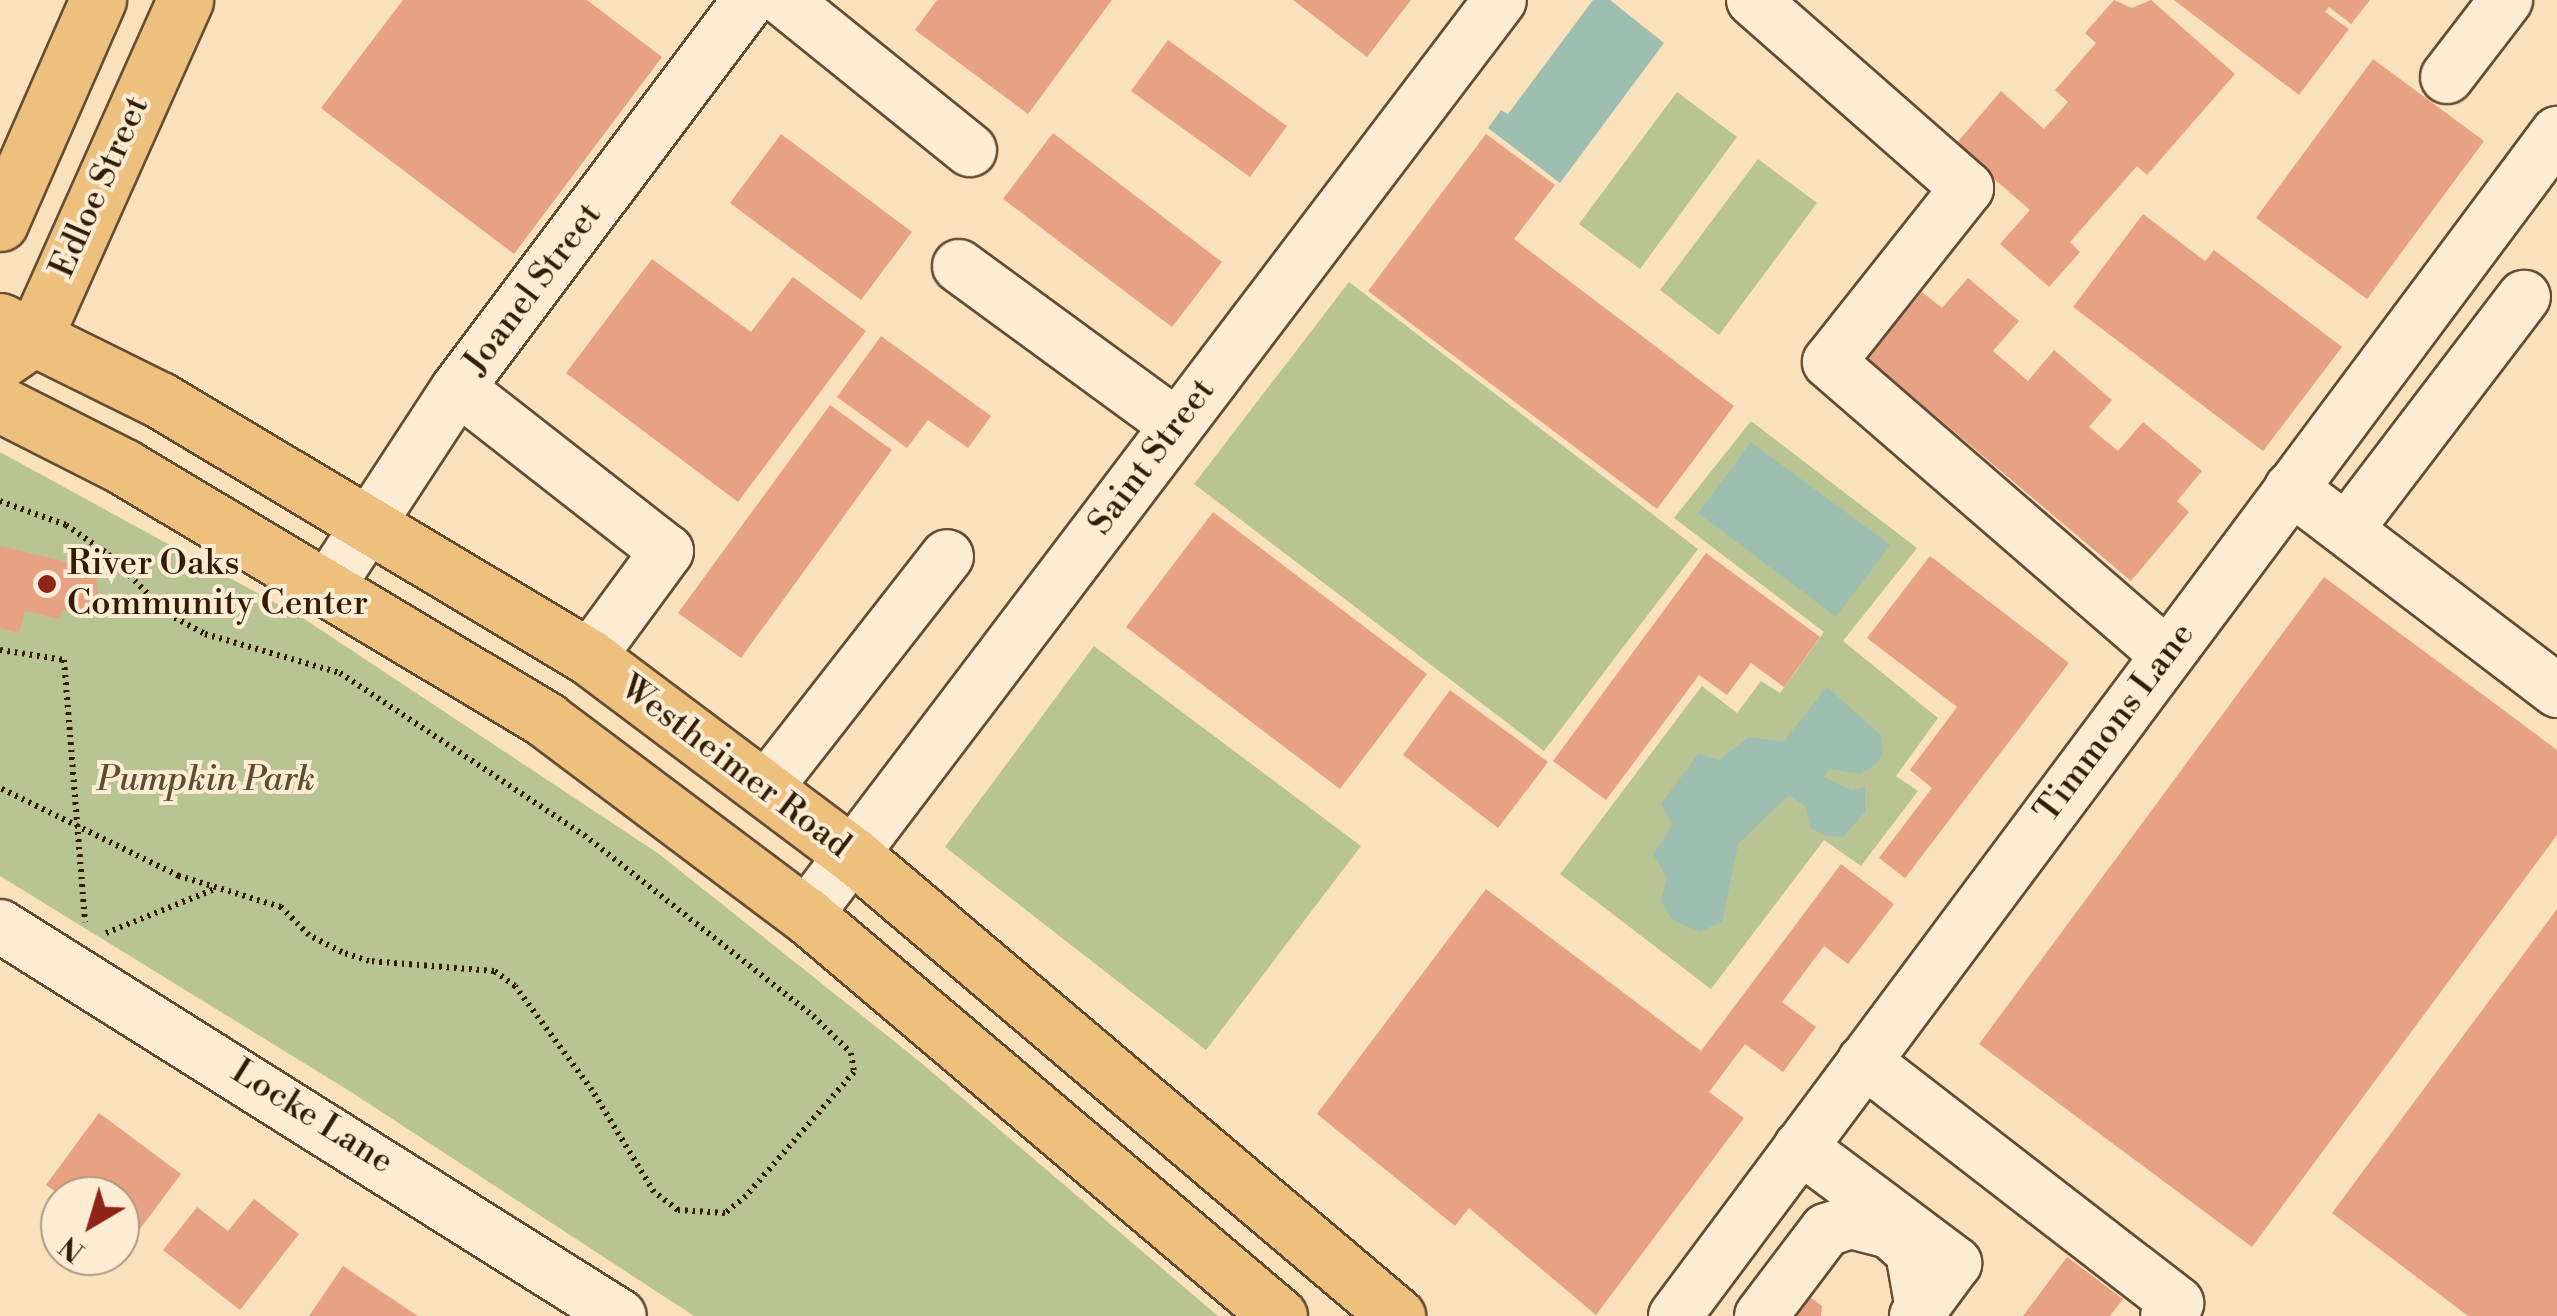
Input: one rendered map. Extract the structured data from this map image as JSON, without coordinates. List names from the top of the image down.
{
  "streets": {
    "main road": ["Edloe Street", "Westheimer Road"],
    "street": [
      "Joanel Street",
      "Saint Street",
      "Timmons Lane",
      "Locke Lane"
    ]
  },
  "crossings": [
    ["Edloe Street", "Westheimer Road"],
    ["Joanel Street", "Westheimer Road"],
    ["Saint Street", "Westheimer Road"]
  ],
  "parks": ["Pumpkin Park"],
  "places": ["River Oaks Community Center"],
  "north": "bottom left"
}
